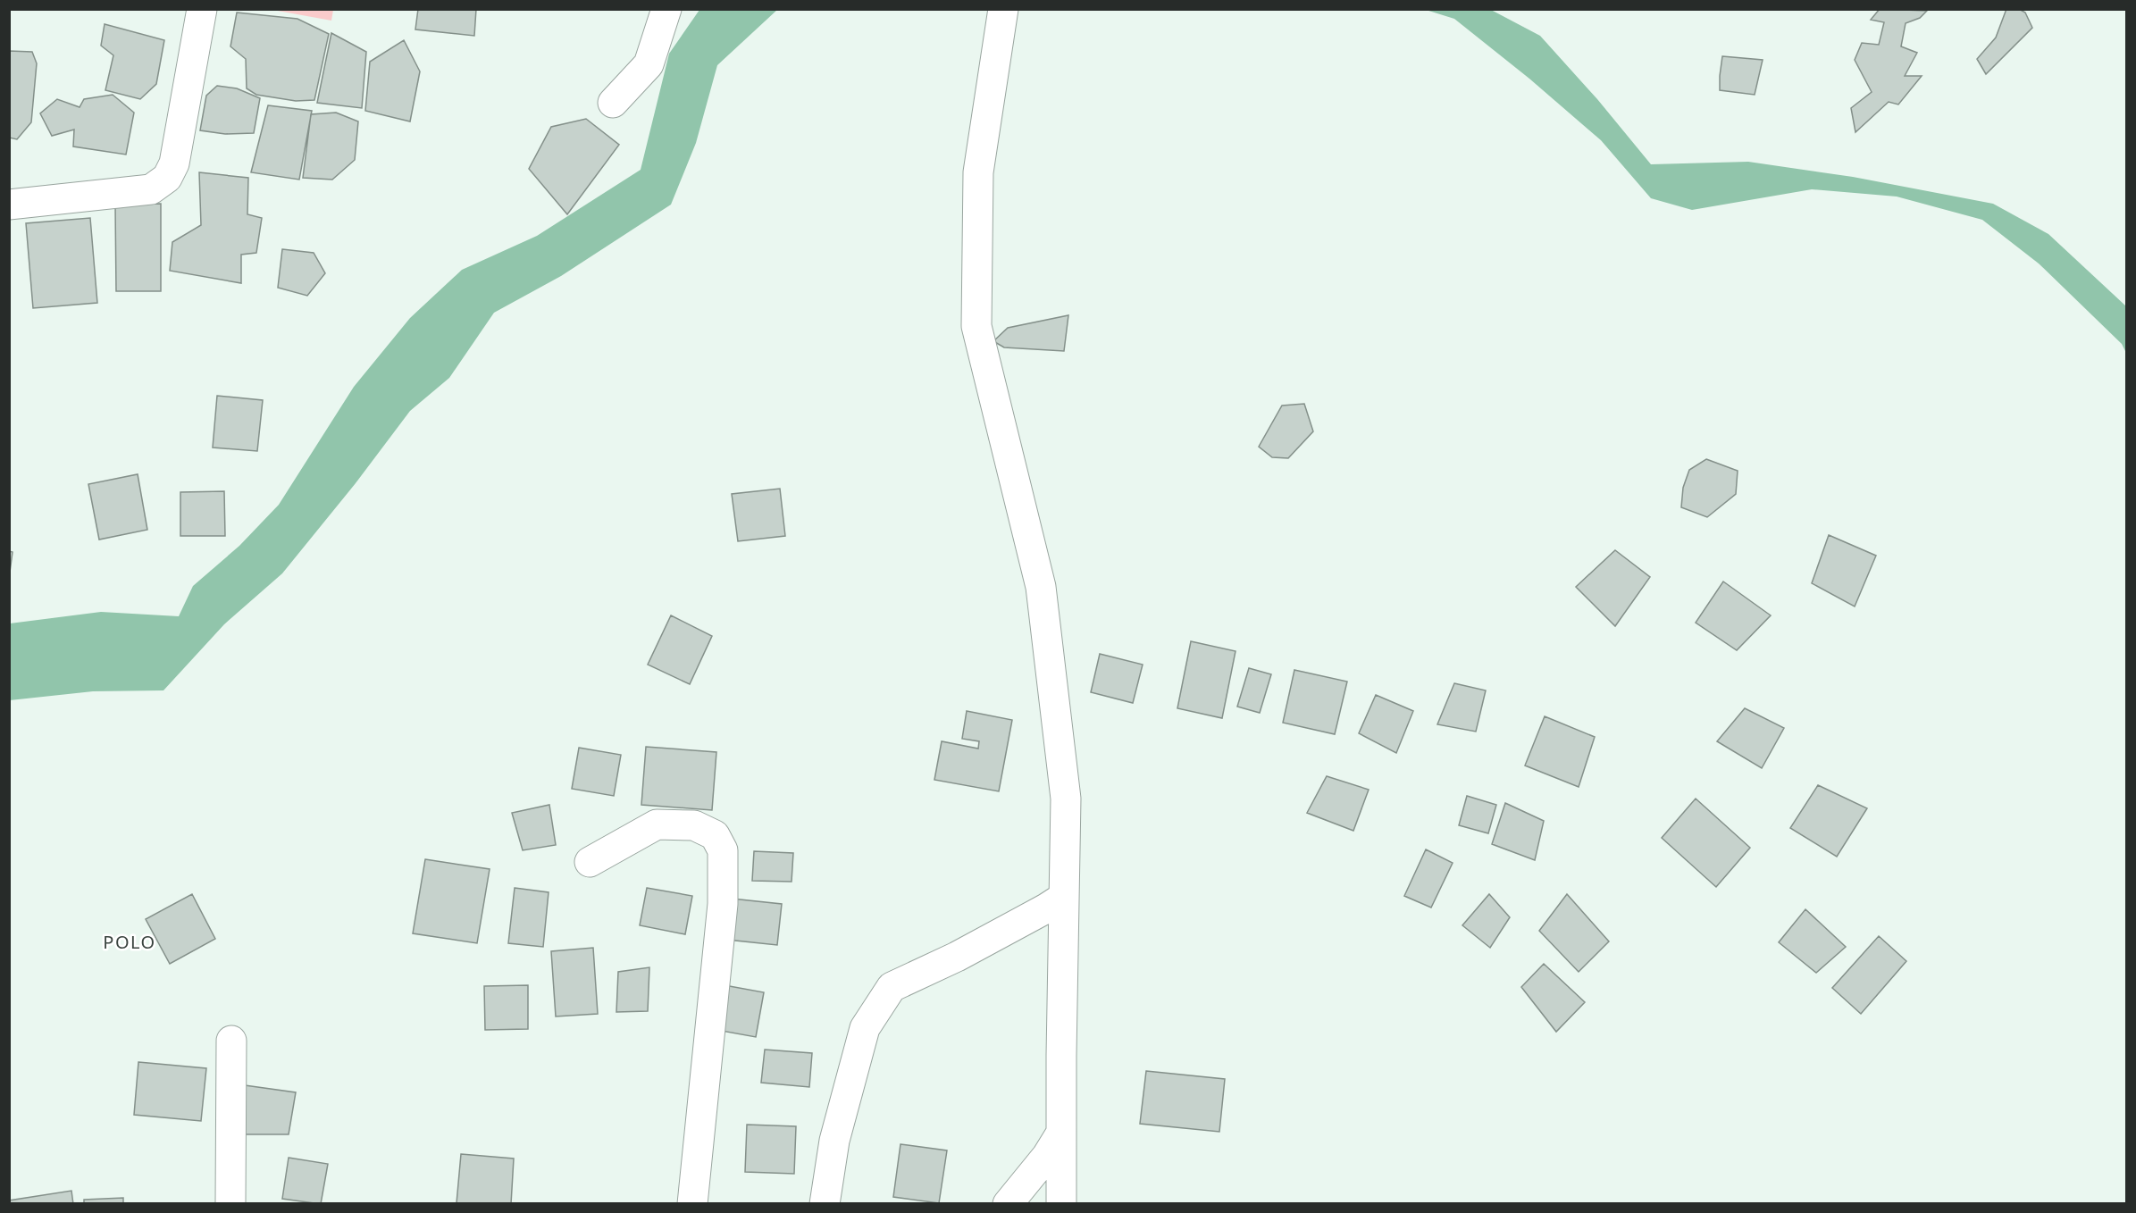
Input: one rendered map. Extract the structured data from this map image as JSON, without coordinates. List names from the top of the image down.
{
  "districts": ["POLO"]
}
